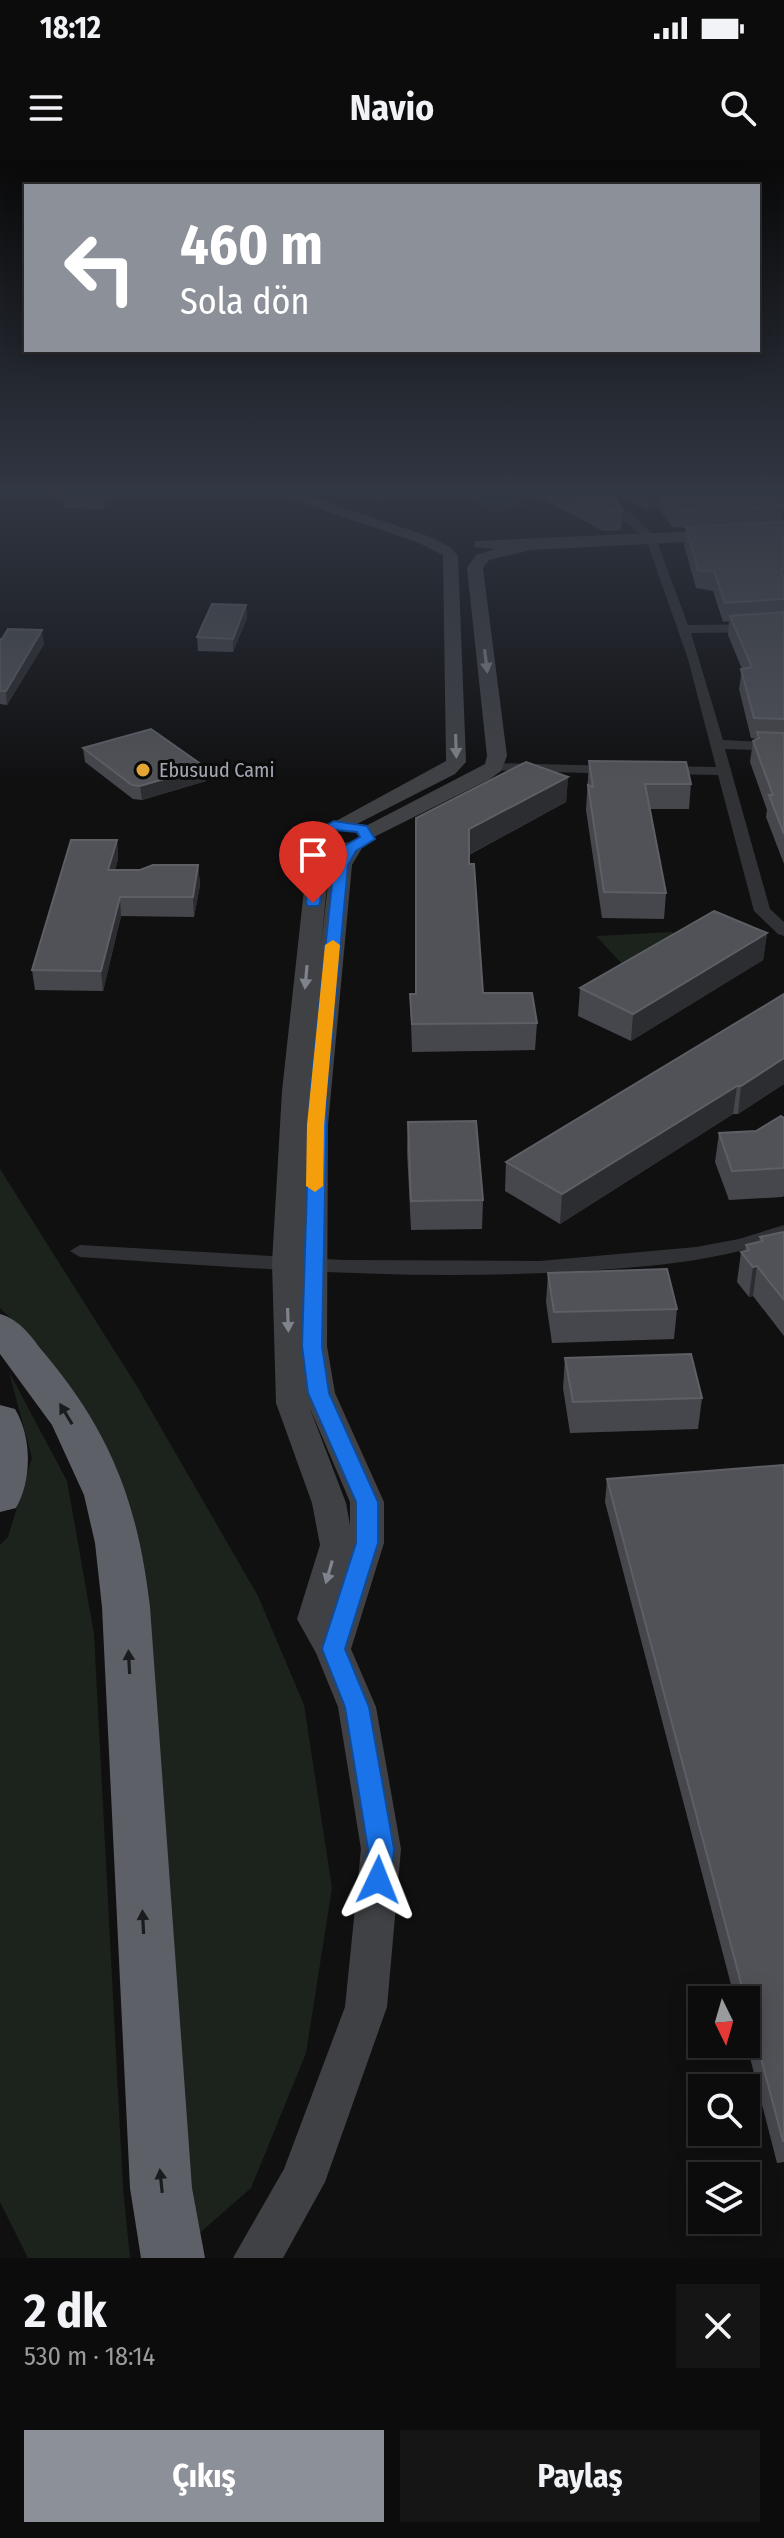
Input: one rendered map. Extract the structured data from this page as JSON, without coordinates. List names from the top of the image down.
{
  "places": ["Ebusuud Cami"],
  "north": "bottom",
  "page": {
    "status": "18:12",
    "header": "Navio",
    "turn": ["460 m", "Sola dön"],
    "heading": ["2 dk", "530 m · 18:14"],
    "buttons": ["Çıkış", "Paylaş"]
  }
}
